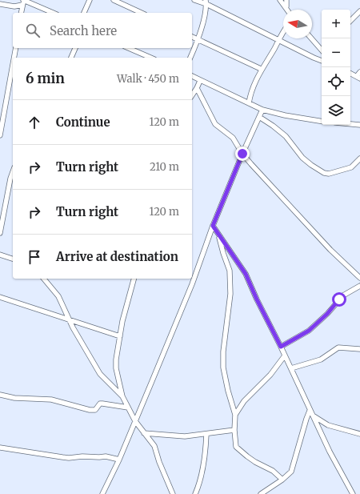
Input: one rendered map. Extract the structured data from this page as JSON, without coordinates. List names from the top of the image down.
{
  "north": "left",
  "page": {
    "map_buttons": ["+", "−"],
    "search": "Search here",
    "heading": ["6 min", "Walk · 450 m"],
    "list": [
      ["Continue", "120 m"],
      ["Turn right", "210 m"],
      ["Turn right", "120 m"],
      "Arrive at destination"
    ]
  }
}
